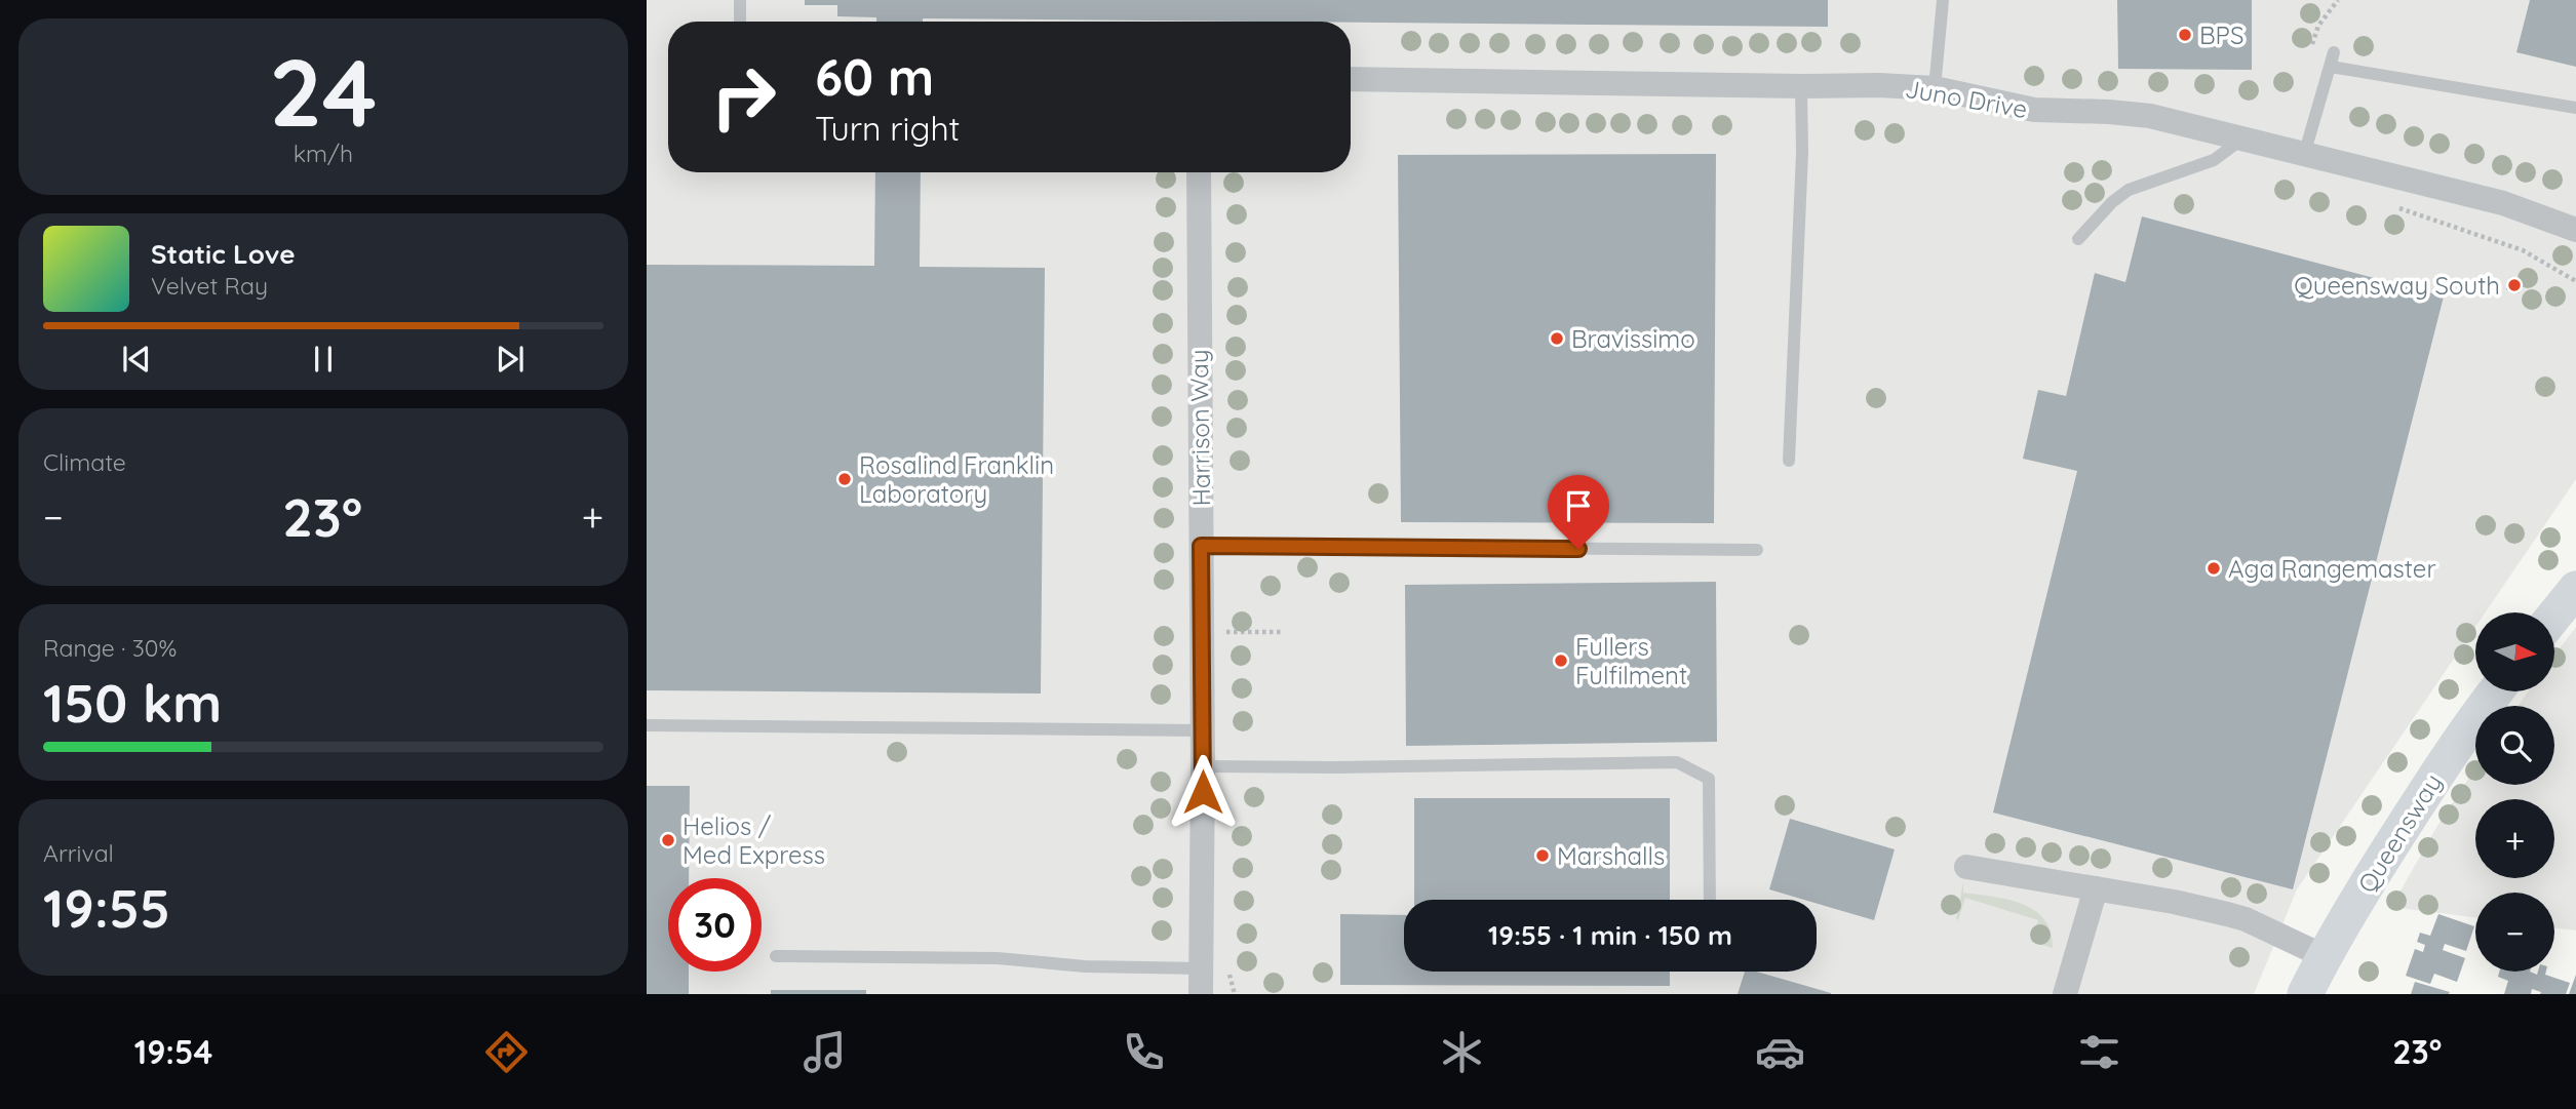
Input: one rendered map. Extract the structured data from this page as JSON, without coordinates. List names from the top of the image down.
{
  "streets": {
    "street": ["Juno Drive", "Harrison Way", "Queensway"]
  },
  "places": [
    "BPS",
    "Queensway South",
    "Bravissimo",
    "Rosalind Franklin Laboratory",
    "Aga Rangemaster",
    "Fullers Fulfilment",
    "Helios / Med Express",
    "Marshalls"
  ],
  "north": "right",
  "page": {
    "tile": [
      ["24", "km/h"],
      "Climate",
      ["Range · 30%", "150 km"],
      ["Arrival", "19:55"]
    ],
    "turn": ["60 m", "Turn right"],
    "song": ["Static Love", "Velvet Ray"],
    "heat": ["−", "23°", "+"],
    "map_buttons": ["+", "−"],
    "limit": "30",
    "trip": "19:55 · 1 min · 150 m",
    "tabs": ["19:54", "23°"]
  }
}
